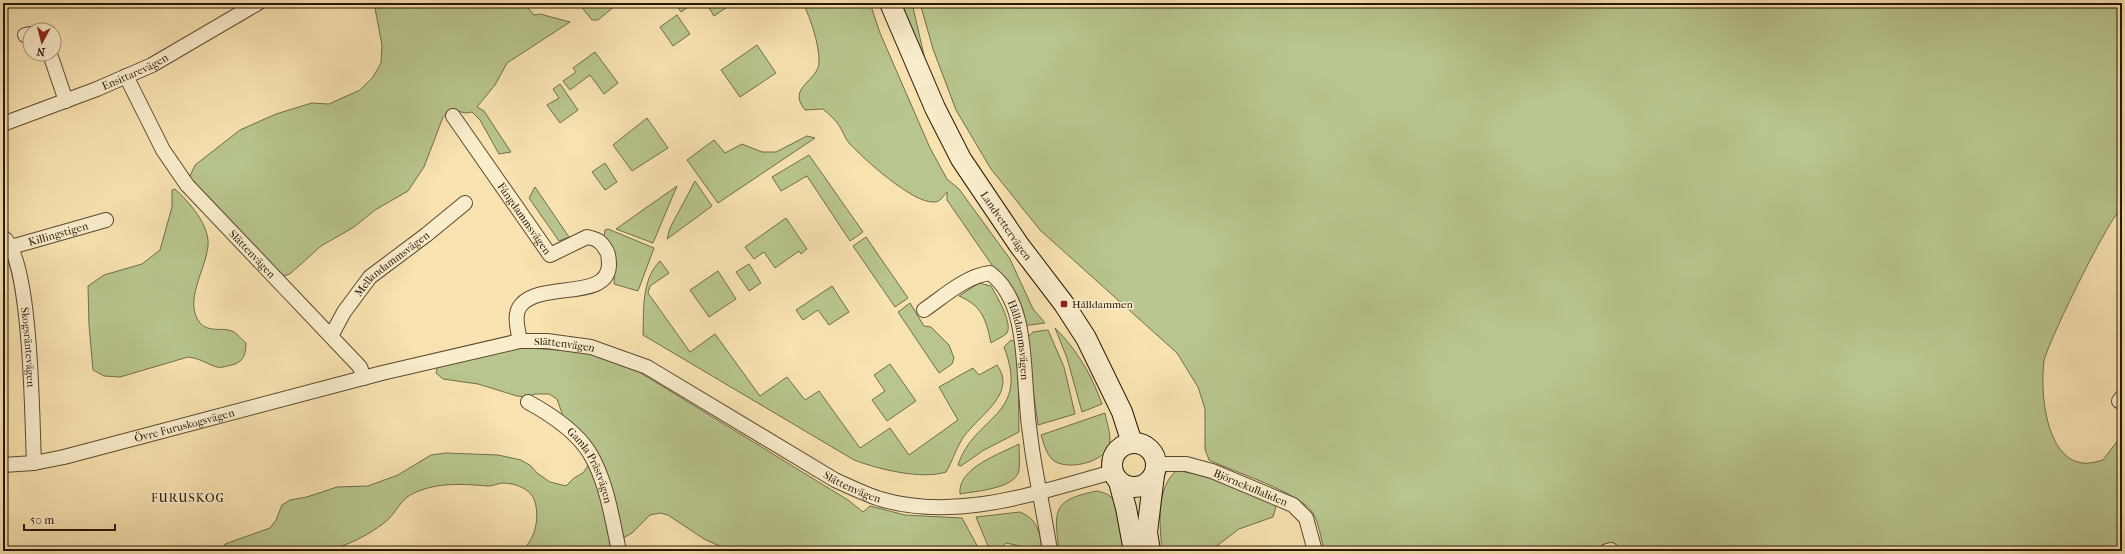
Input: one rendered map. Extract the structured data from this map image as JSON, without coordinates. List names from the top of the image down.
{
  "streets": {
    "street": [
      "Ensittarevägen",
      "Fångdammsvägen",
      "Landvettervägen",
      "Killingstigen",
      "Slättenvägen",
      "Mellandammsvägen",
      "Hålldammsvägen",
      "Skogsräntevägen",
      "Övre Furuskogsvägen",
      "Gamla Prästvägen",
      "Björnekullaliden"
    ]
  },
  "crossings": [
    ["Ensittarevägen", "Slättenvägen"],
    ["Fångdammsvägen", "Slättenvägen"],
    ["Landvettervägen", "Slättenvägen"],
    ["Landvettervägen", "Björnekullaliden"],
    ["Killingstigen", "Skogsräntevägen"],
    ["Slättenvägen", "Mellandammsvägen"],
    ["Slättenvägen", "Hålldammsvägen"],
    ["Slättenvägen", "Övre Furuskogsvägen"],
    ["Slättenvägen", "Björnekullaliden"],
    ["Skogsräntevägen", "Övre Furuskogsvägen"]
  ],
  "districts": ["FURUSKOG"],
  "places": {
    "transit": ["Hålldammen"]
  },
  "scale_bar": "50 m",
  "north": "bottom"
}
